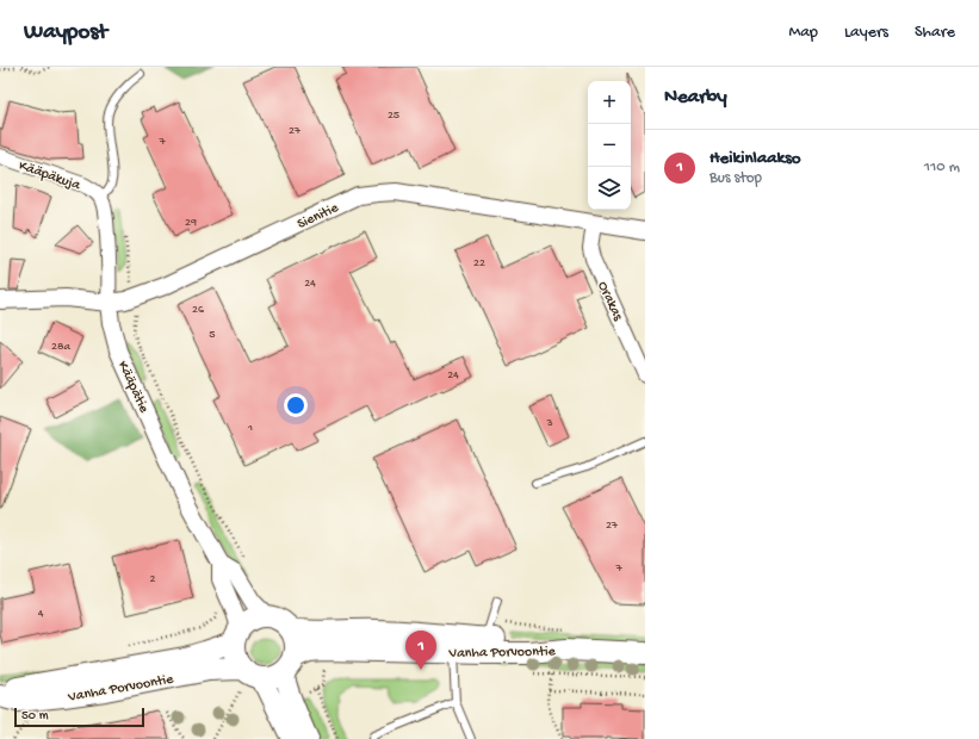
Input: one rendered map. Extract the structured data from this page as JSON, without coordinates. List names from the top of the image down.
{
  "streets": {
    "main road": ["Vanha Porvoontie"],
    "street": [
      "Kääpäkuja",
      "Sienitie",
      "Orakas",
      "Kääpätie"
    ]
  },
  "crossings": [
    ["Kääpäkuja", "Kääpätie"],
    ["Sienitie", "Orakas"],
    ["Sienitie", "Kääpätie"],
    ["Kääpätie", "Vanha Porvoontie"]
  ],
  "house_numbers": [
    "25",
    "27",
    "7",
    "29",
    "22",
    "24",
    "26",
    "5",
    "28a",
    "24",
    "3",
    "1",
    "27",
    "7",
    "2",
    "4"
  ],
  "scale_bar": "50 m",
  "page": {
    "header": "Waypost",
    "nav": ["Map", "Layers", "Share"],
    "heading": "Nearby",
    "map_buttons": ["+", "−"],
    "list": [
      {
        "mark": "1",
        "name": "Heikinlaakso",
        "note": "Bus stop",
        "value": "110 m"
      }
    ],
    "pins": "1",
    "scale": "50 m"
  }
}
